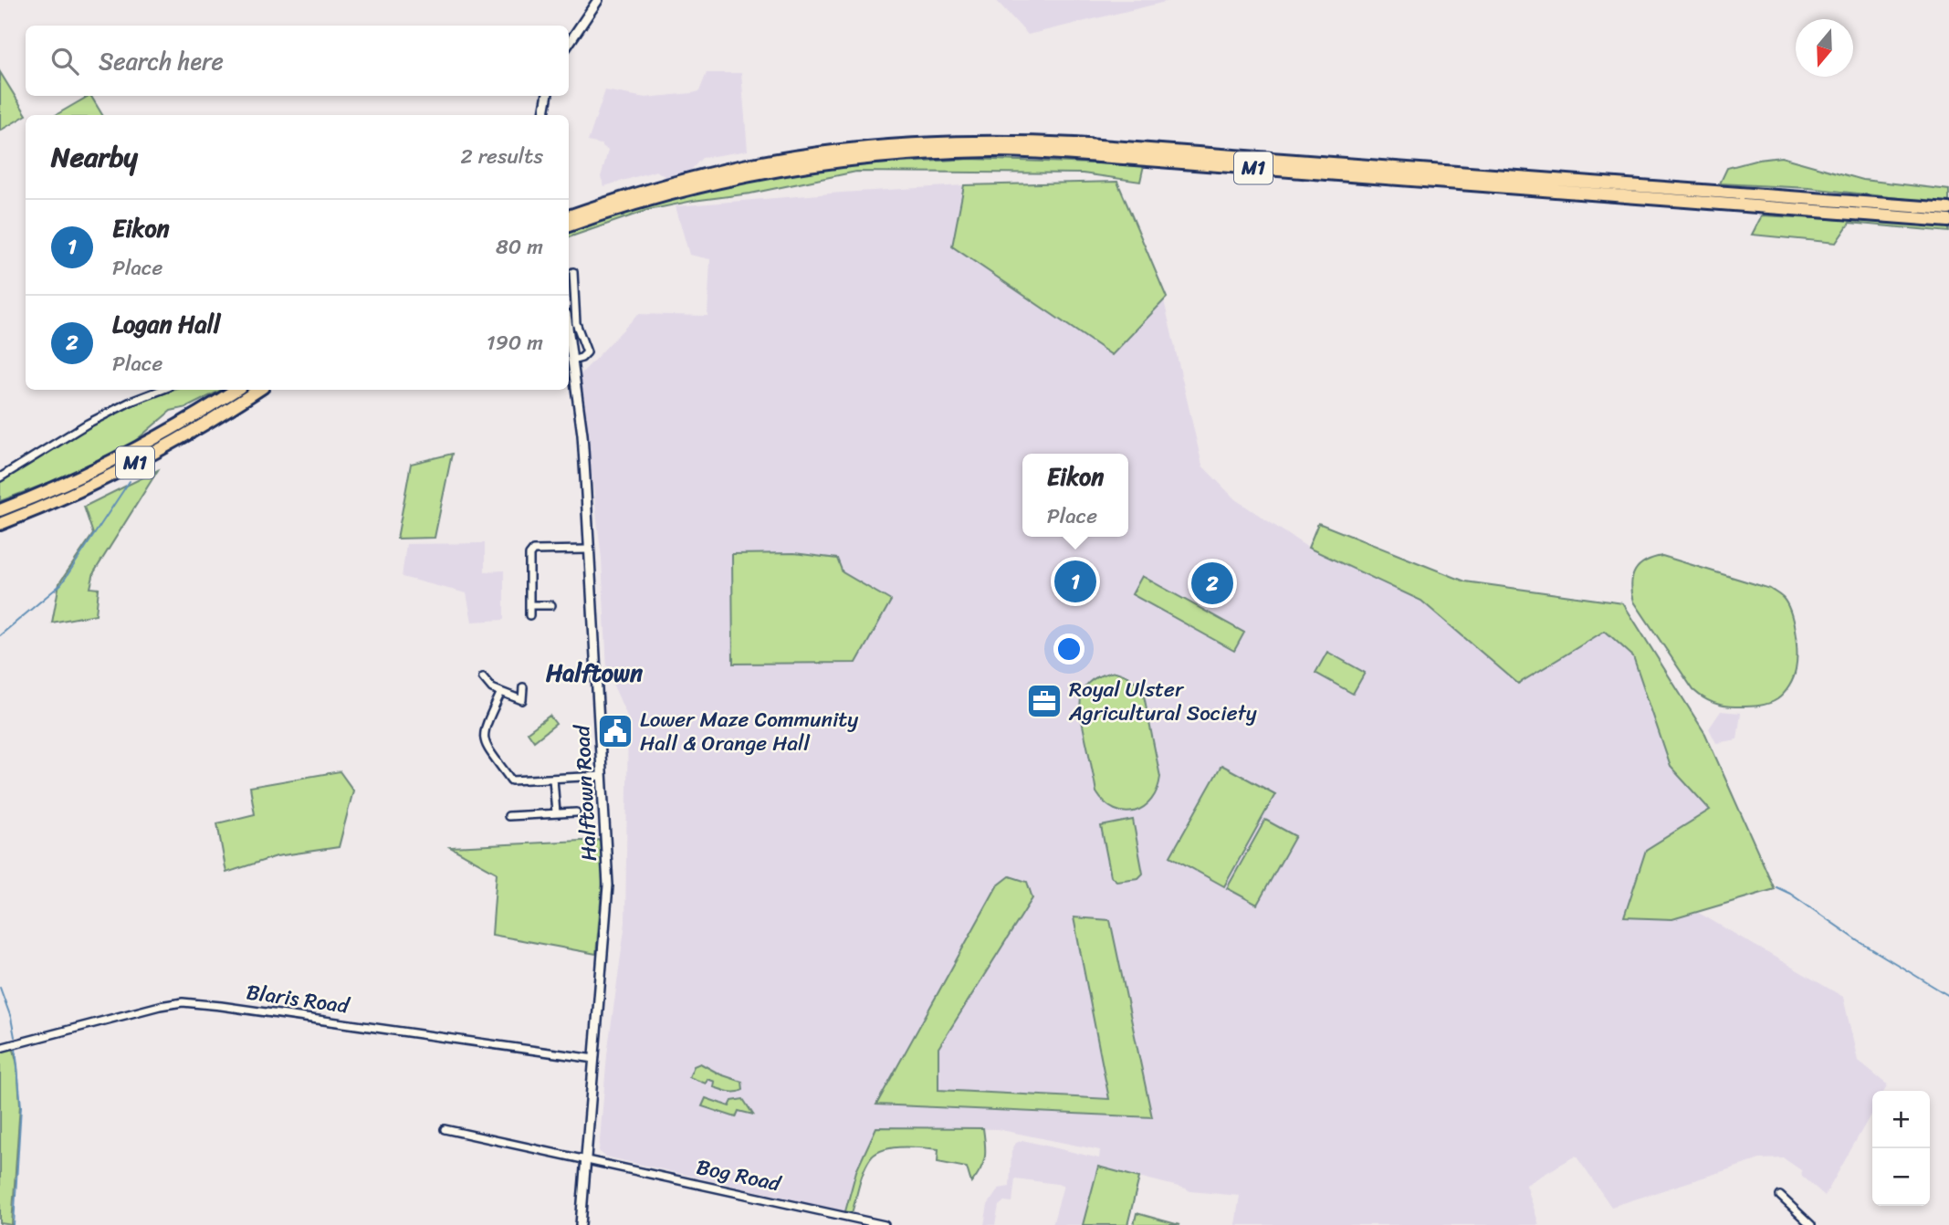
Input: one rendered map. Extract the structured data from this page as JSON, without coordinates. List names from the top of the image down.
{
  "streets": {
    "highway": ["M1"],
    "street": ["Halftown Road", "Blaris Road", "Bog Road"]
  },
  "crossings": [
    ["Halftown Road", "Blaris Road"],
    ["Halftown Road", "Bog Road"]
  ],
  "districts": ["Halftown"],
  "places": {
    "office": ["Royal Ulster Agricultural Society"],
    "public building": ["Lower Maze Community Hall & Orange Hall"]
  },
  "north": "bottom",
  "page": {
    "search": "Search here",
    "heading": ["Nearby", "2 results"],
    "list": [
      {
        "mark": "1",
        "name": "Eikon",
        "note": "Place",
        "value": "80 m"
      },
      {
        "mark": "2",
        "name": "Logan Hall",
        "note": "Place",
        "value": "190 m"
      }
    ],
    "popup": ["Eikon", "Place"],
    "pins": ["1", "2"],
    "map_buttons": ["+", "−"]
  }
}
